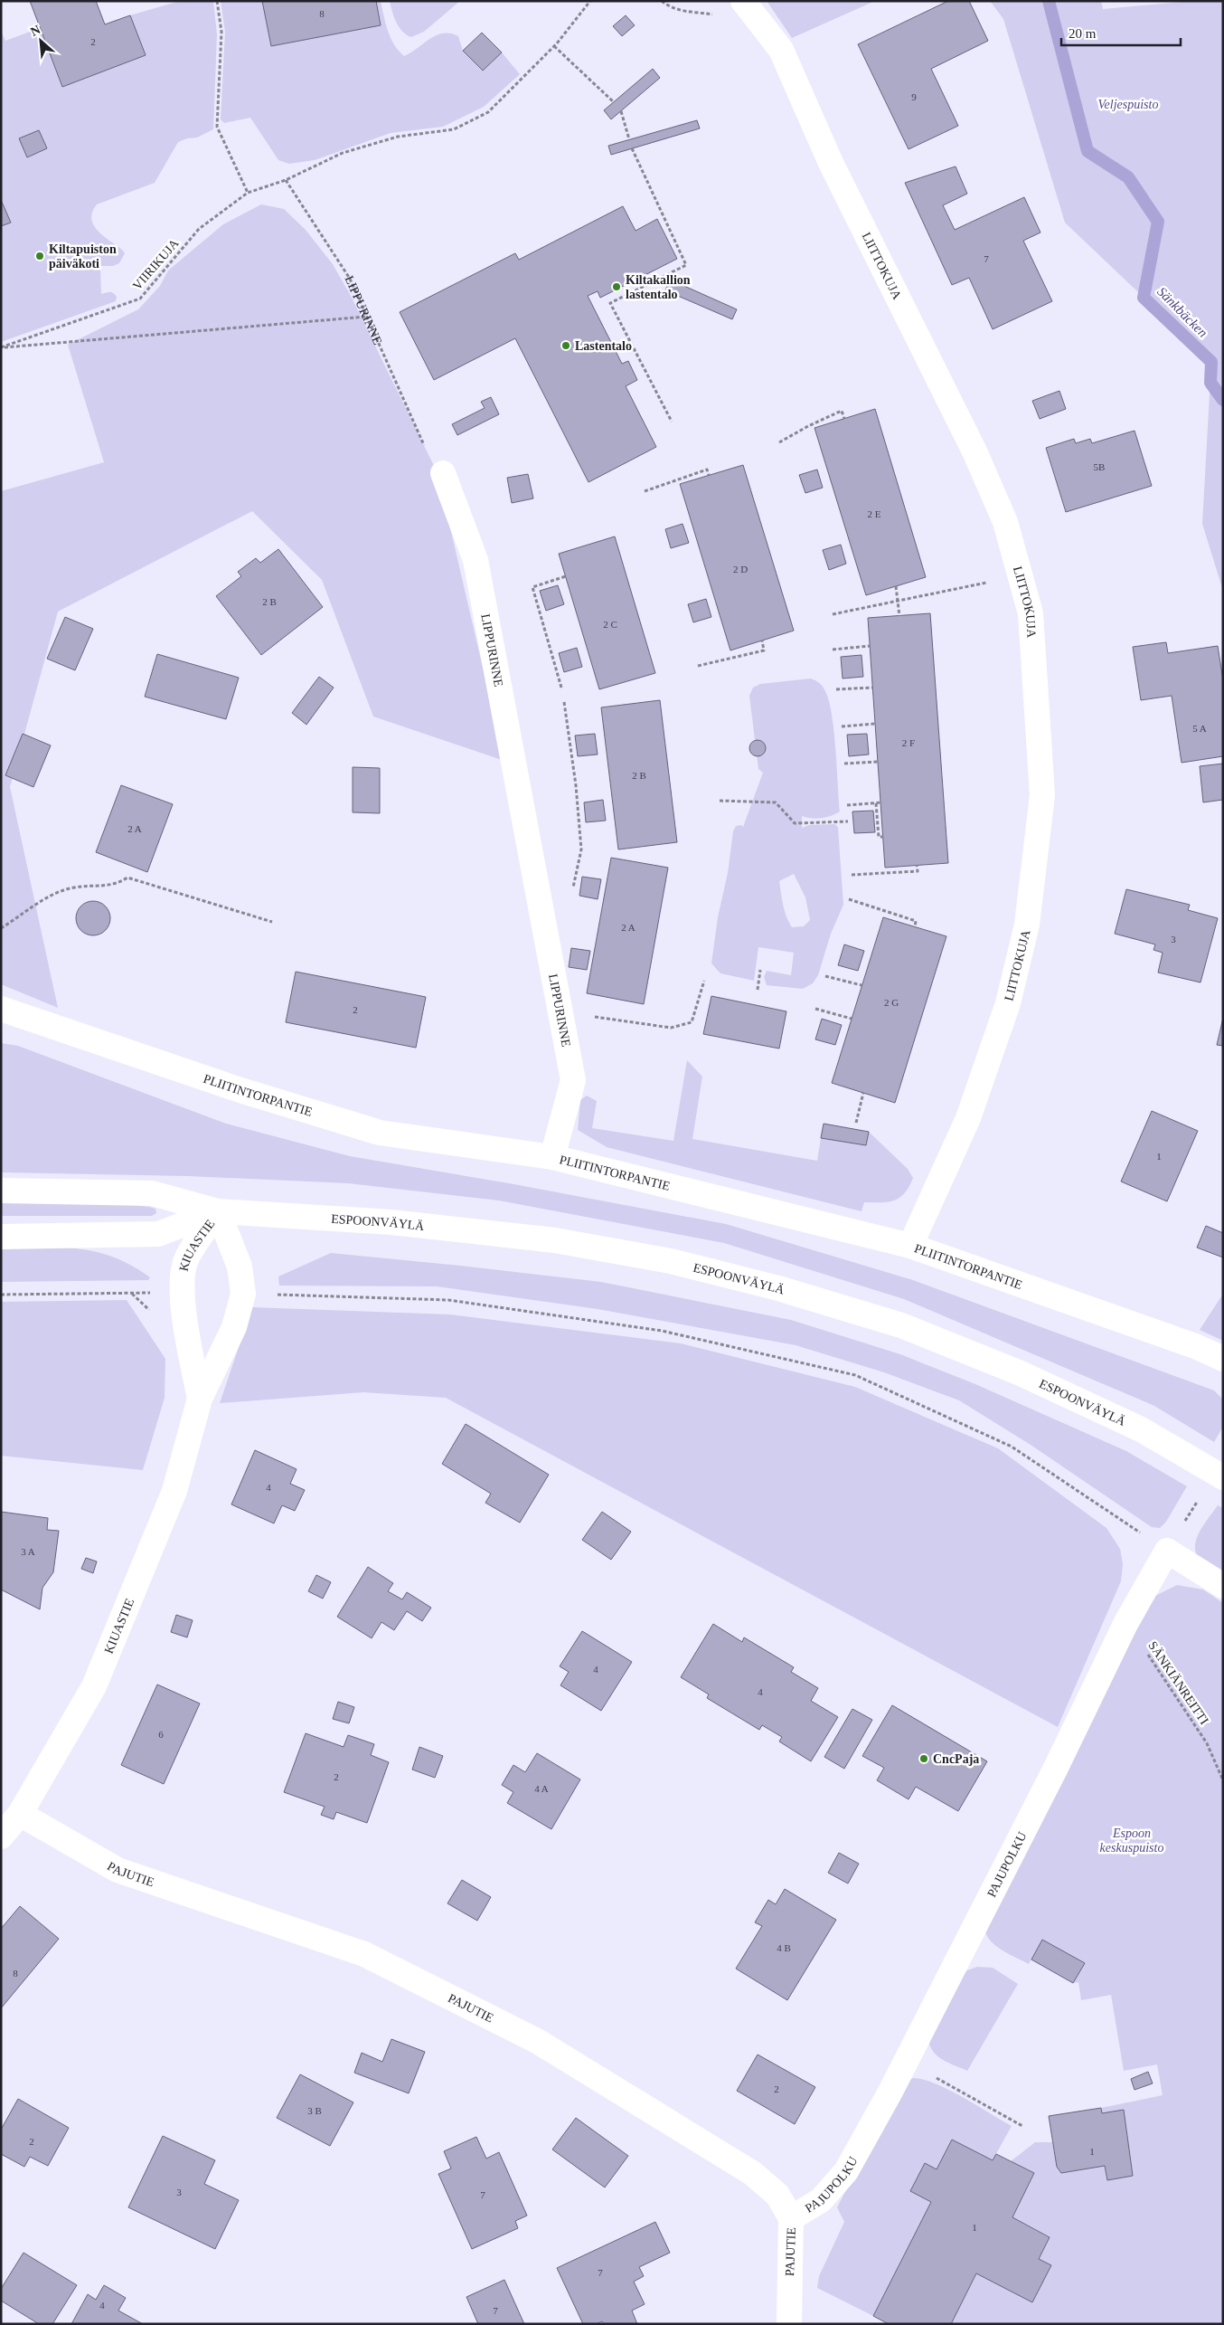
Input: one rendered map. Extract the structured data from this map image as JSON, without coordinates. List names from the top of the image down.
{
  "streets": {
    "street": [
      "LIITTOKUJA",
      "LIPPURINNE",
      "PLIITINTORPANTIE",
      "ESPOONVÄYLÄ",
      "KIUASTIE",
      "PAJUPOLKU",
      "PAJUTIE"
    ],
    "path": ["VIIRIKUJA", "SÄNKIÄNREITTI"]
  },
  "crossings": [
    ["VIIRIKUJA", "LIPPURINNE"],
    ["LIITTOKUJA", "PLIITINTORPANTIE"],
    ["LIPPURINNE", "PLIITINTORPANTIE"],
    ["ESPOONVÄYLÄ", "KIUASTIE"],
    ["KIUASTIE", "PAJUTIE"],
    ["SÄNKIÄNREITTI", "PAJUPOLKU"],
    ["PAJUPOLKU", "PAJUTIE"]
  ],
  "water": ["Sänkbäcken"],
  "parks": ["Veljespuisto", "Espoon keskuspuisto"],
  "places": [
    "Kiltapuiston päiväkoti",
    "Kiltakallion lastentalo",
    "Lastentalo",
    "CncPaja"
  ],
  "house_numbers": [
    "8",
    "2",
    "9",
    "7",
    "5B",
    "2 E",
    "2 D",
    "2 B",
    "2 C",
    "5 A",
    "2 F",
    "2 B",
    "2 A",
    "2 A",
    "3",
    "2 G",
    "2",
    "1",
    "4",
    "3 A",
    "4",
    "4",
    "6",
    "2",
    "4 A",
    "4 B",
    "8",
    "2",
    "3 B",
    "2",
    "1",
    "3",
    "7",
    "1",
    "7",
    "4",
    "7"
  ],
  "scale_bar": "20 m",
  "north": "top left"
}
